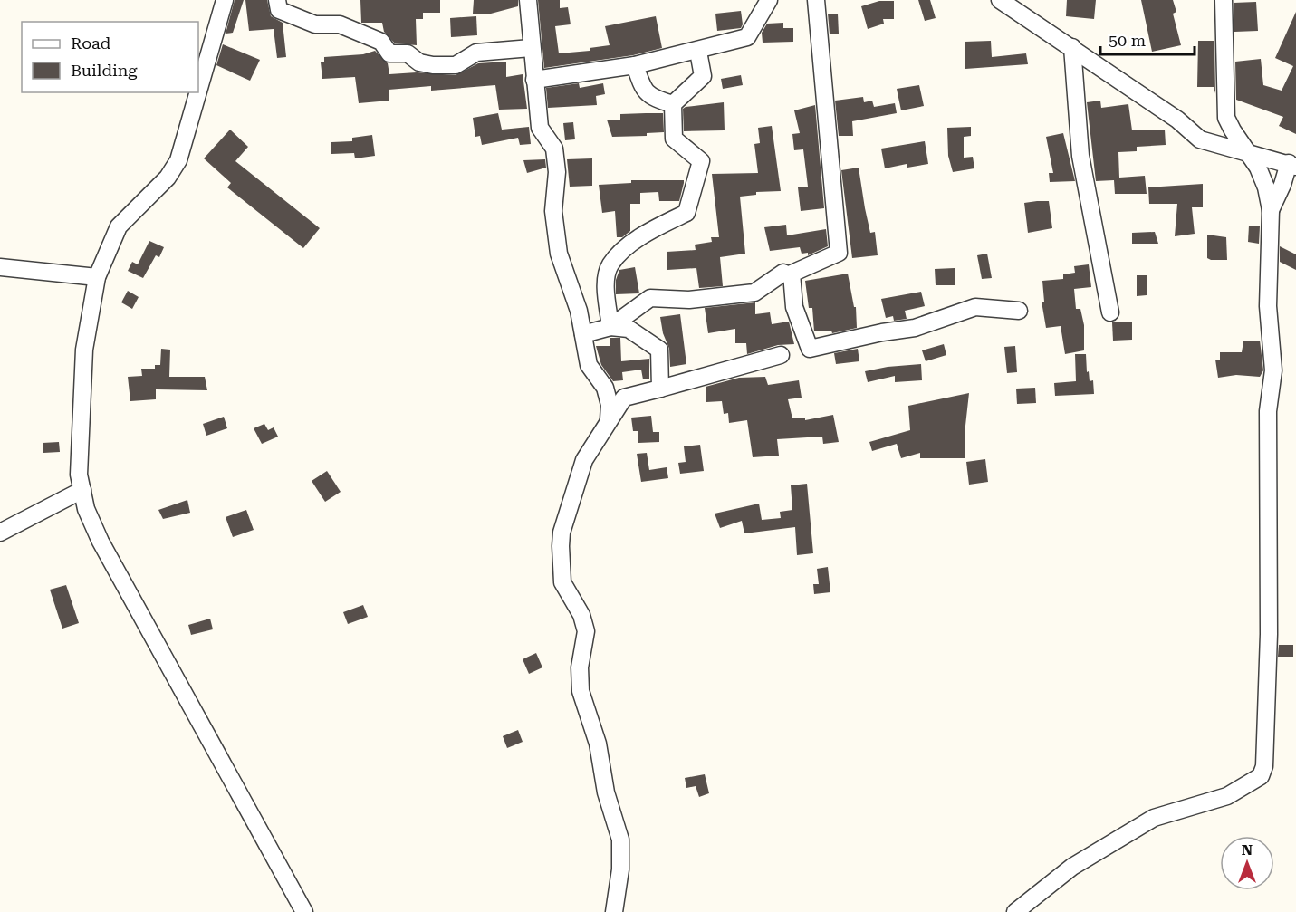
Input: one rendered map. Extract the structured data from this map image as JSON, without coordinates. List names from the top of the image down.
{
  "legend": ["Road", "Building"],
  "scale_bar": "50 m",
  "north": "top"
}
